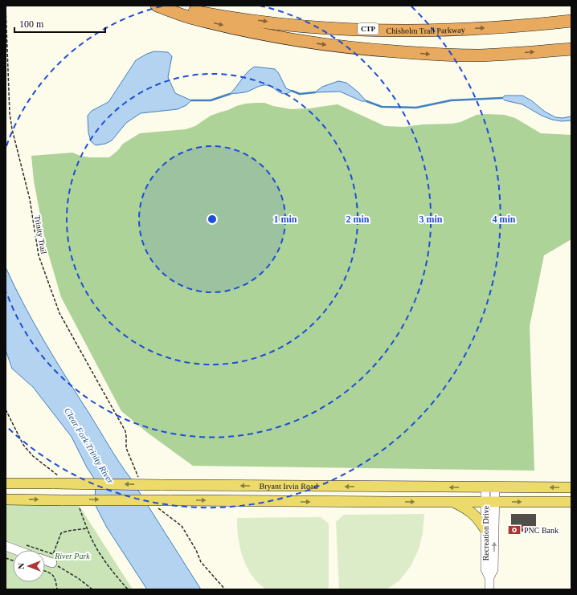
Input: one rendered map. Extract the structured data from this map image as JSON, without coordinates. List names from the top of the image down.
{
  "streets": {
    "highway": ["CTP", "Chisholm Trail Parkway"],
    "main road": ["Bryant Irvin Road"],
    "street": ["Recreation Drive"],
    "path": ["Trinity Trail"]
  },
  "crossings": [
    ["Bryant Irvin Road", "Recreation Drive"]
  ],
  "water": ["Clear Fork Trinity River"],
  "parks": ["River Park"],
  "places": {
    "bank": ["PNC Bank"]
  },
  "scale_bar": "100 m",
  "north": "left",
  "rings": [
    "1 min",
    "2 min",
    "3 min",
    "4 min"
  ]
}
